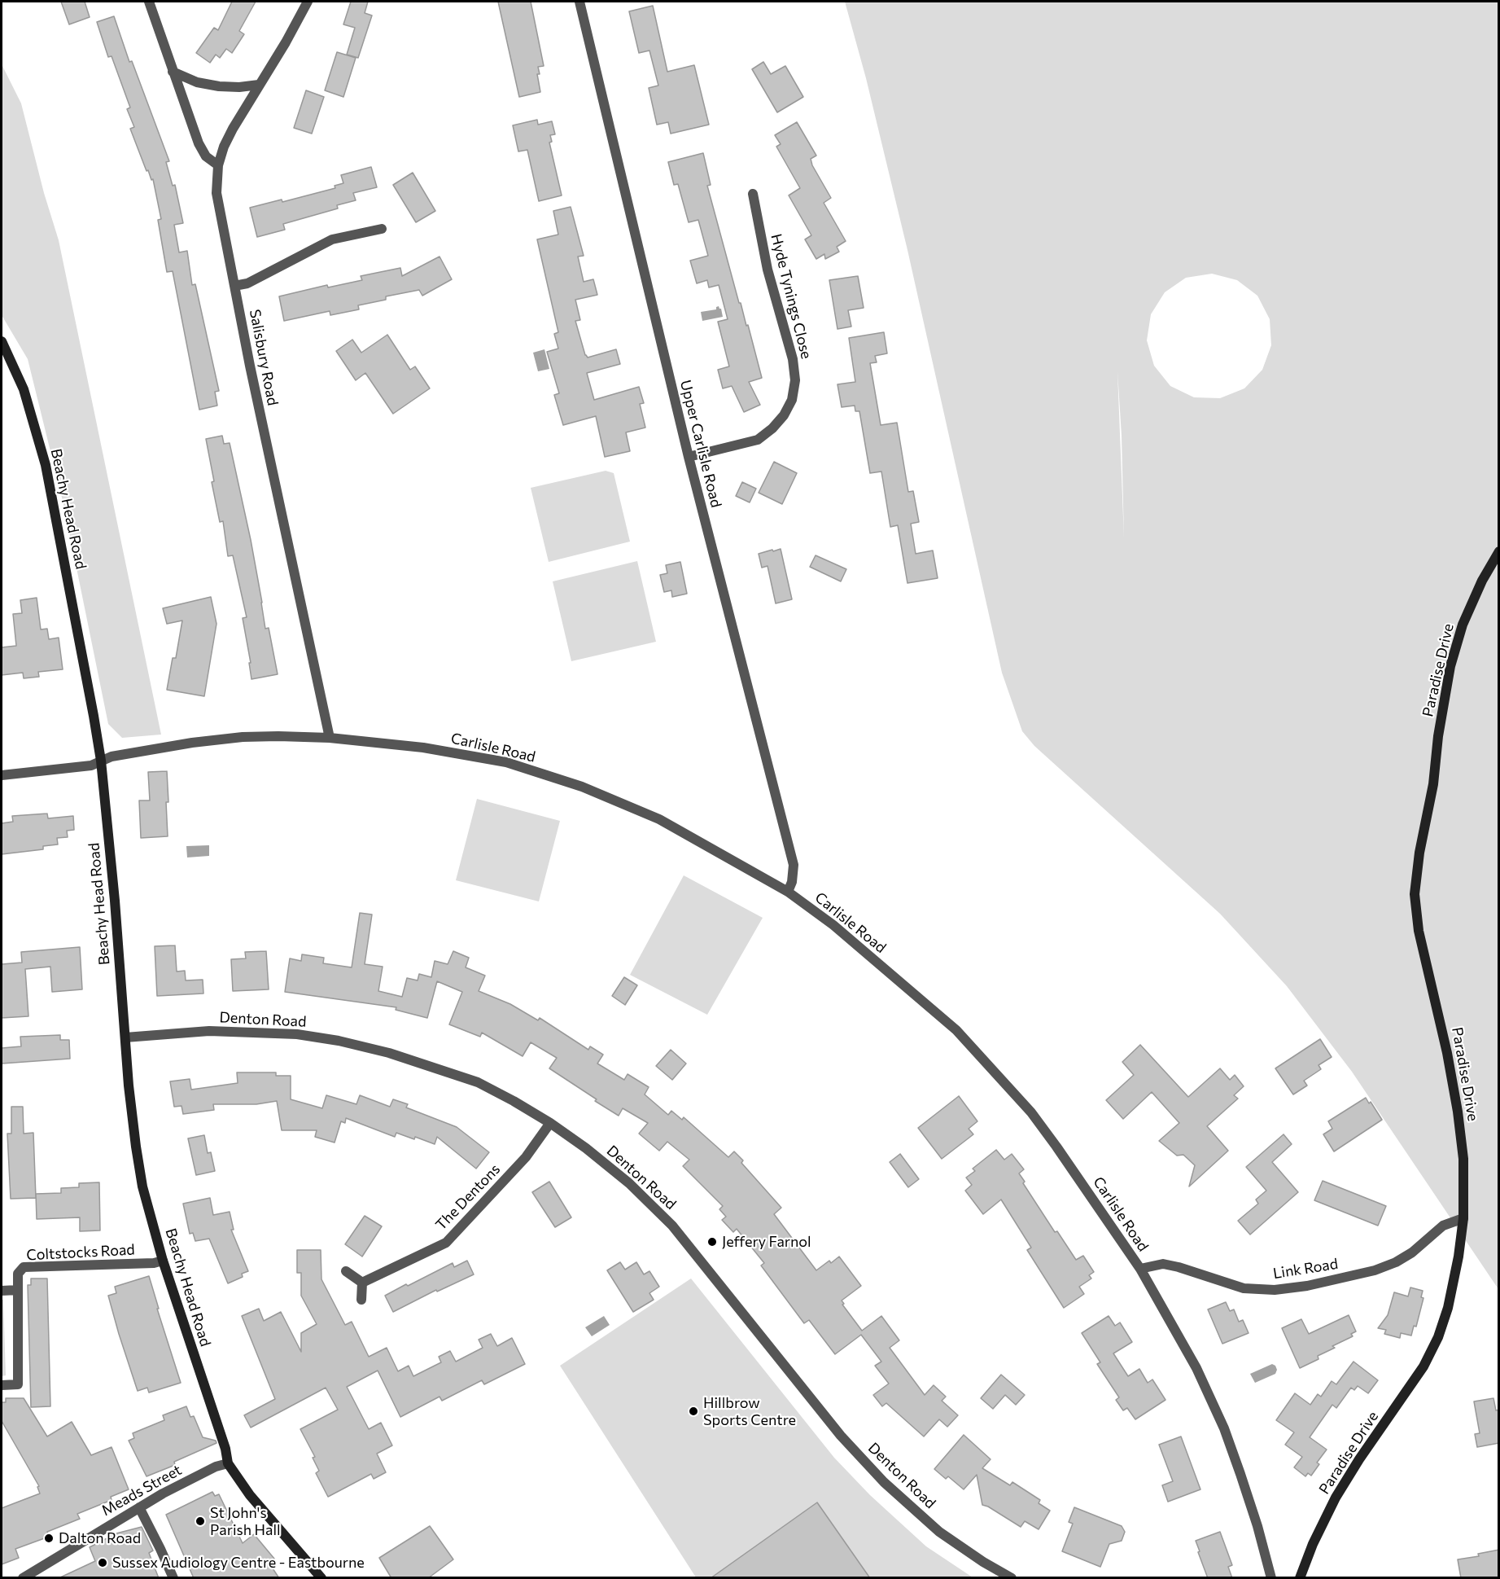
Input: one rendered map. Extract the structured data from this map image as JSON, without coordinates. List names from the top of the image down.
{
  "streets": {
    "street": [
      "Hyde Tynings Close",
      "Salisbury Road",
      "Upper Carlisle Road",
      "Beachy Head Road",
      "Paradise Drive",
      "Carlisle Road",
      "Denton Road",
      "The Dentons",
      "Coltstocks Road",
      "Link Road",
      "Meads Street"
    ]
  },
  "crossings": [
    ["Hyde Tynings Close", "Upper Carlisle Road"],
    ["Salisbury Road", "Carlisle Road"],
    ["Upper Carlisle Road", "Carlisle Road"],
    ["Beachy Head Road", "Carlisle Road"],
    ["Beachy Head Road", "Denton Road"],
    ["Beachy Head Road", "Coltstocks Road"],
    ["Beachy Head Road", "Meads Street"],
    ["Paradise Drive", "Link Road"],
    ["Carlisle Road", "Link Road"],
    ["Denton Road", "The Dentons"]
  ],
  "places": [
    "Jeffery Farnol",
    "Hillbrow Sports Centre",
    "St John's Parish Hall",
    "Dalton Road",
    "Sussex Audiology Centre - Eastbourne"
  ]
}
